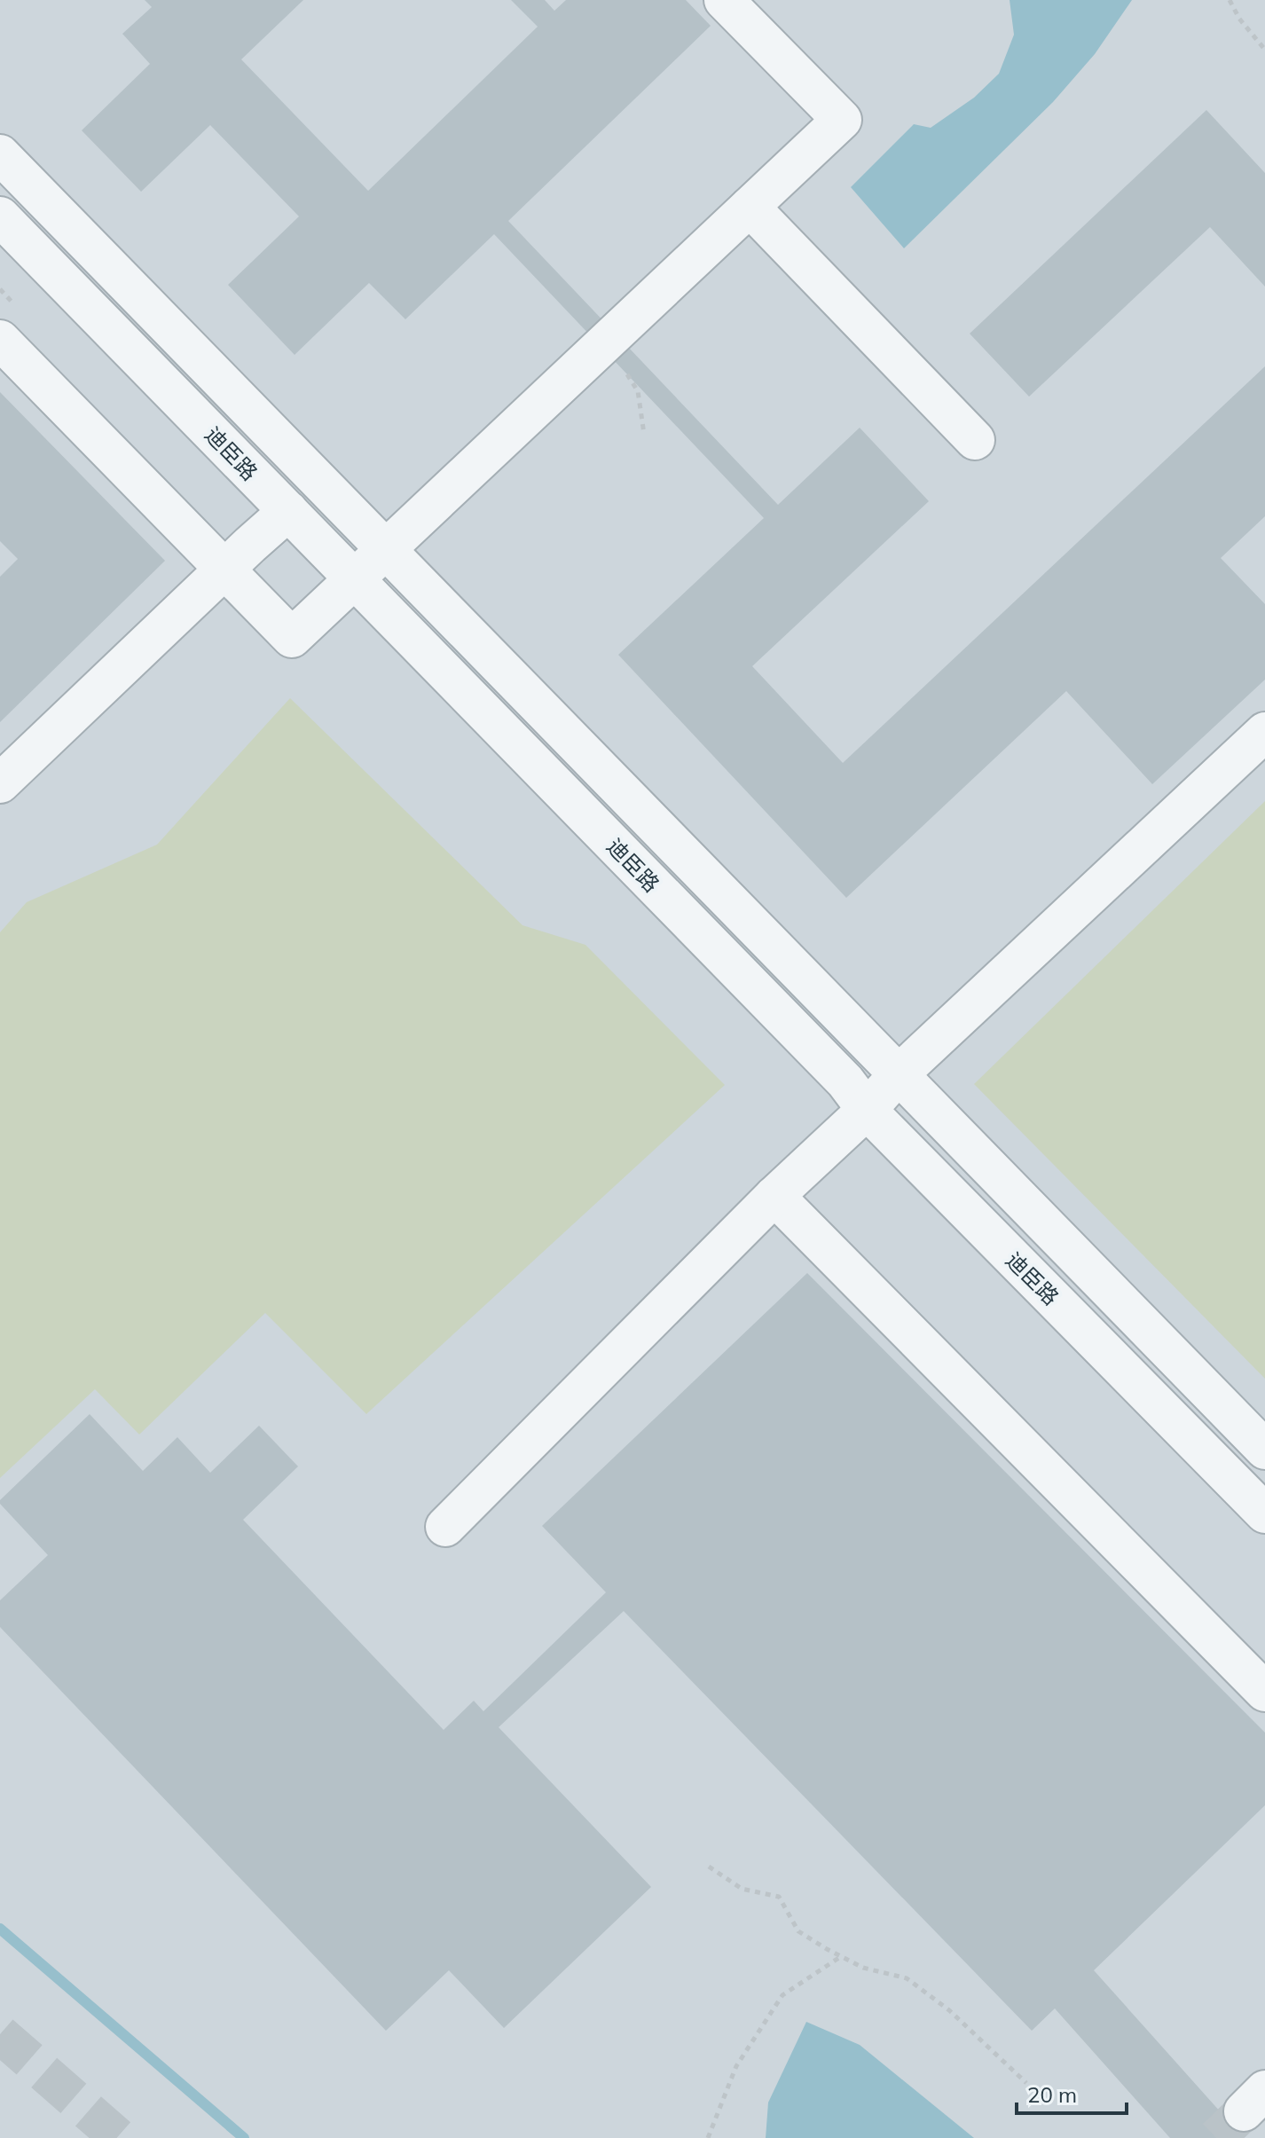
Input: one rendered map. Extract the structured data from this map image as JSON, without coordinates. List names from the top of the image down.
{
  "streets": {
    "street": ["迪臣路"]
  },
  "scale_bar": "20 m"
}
